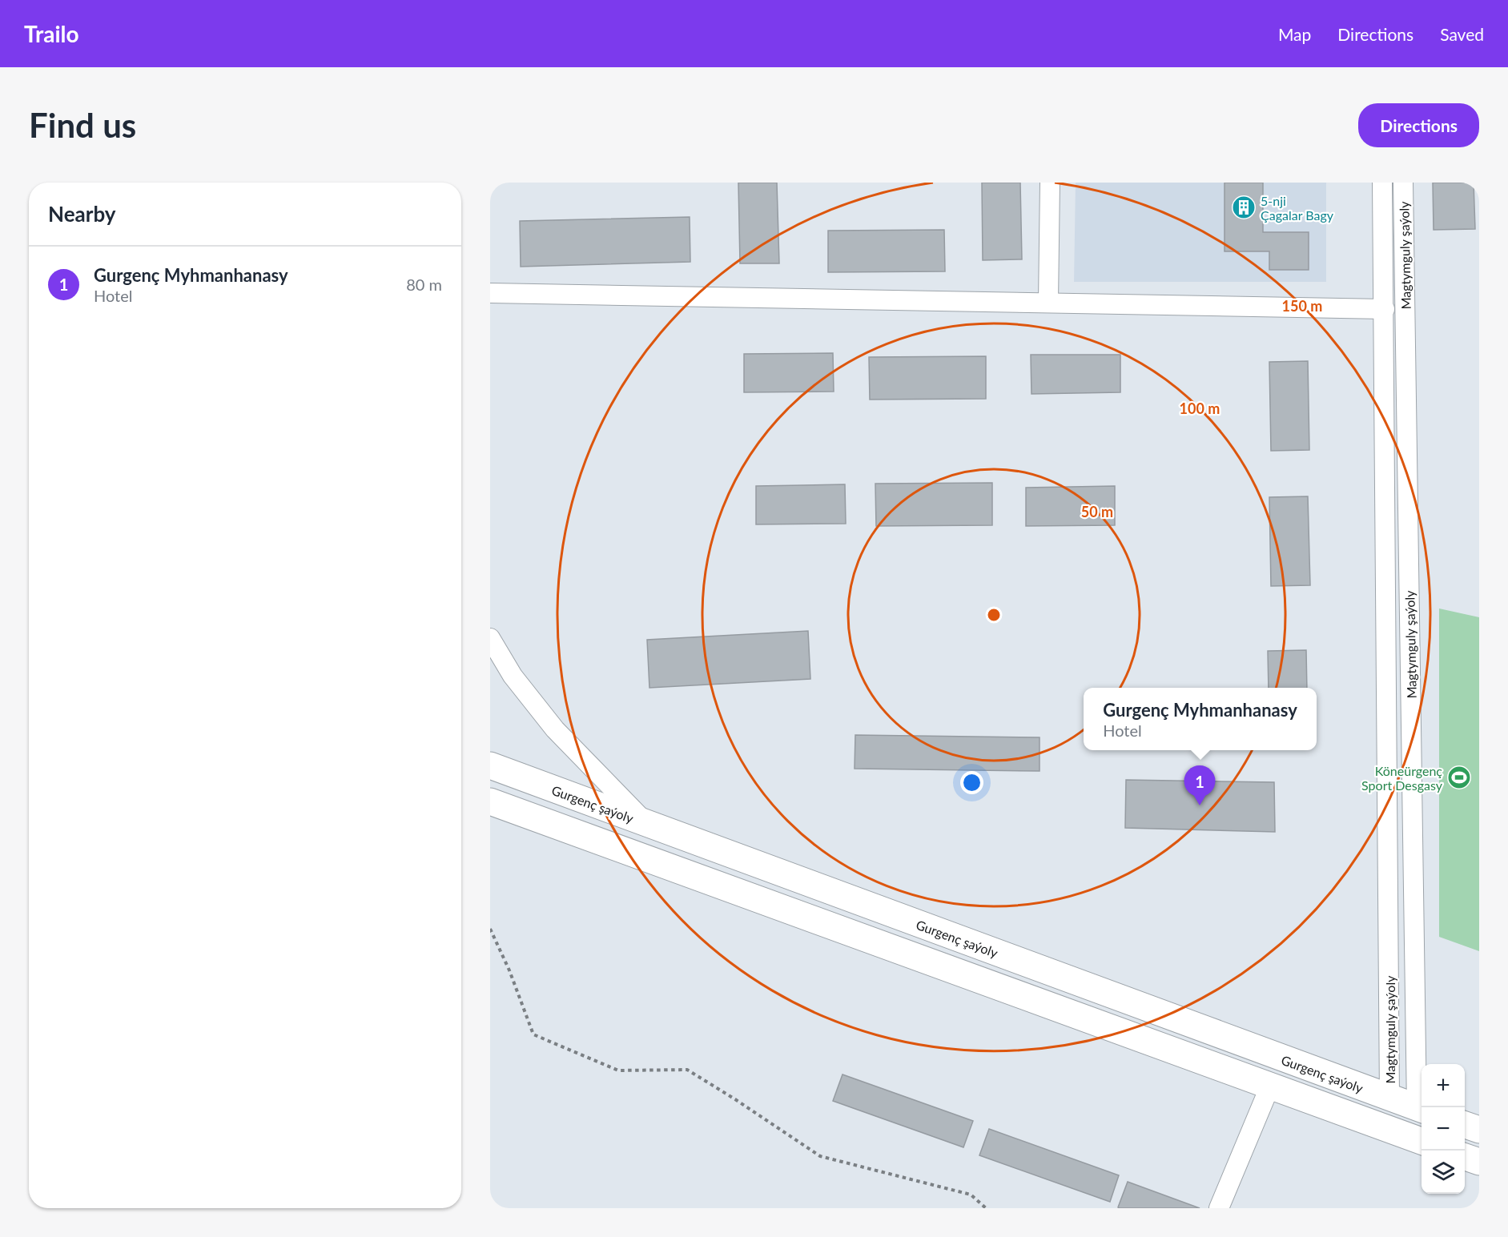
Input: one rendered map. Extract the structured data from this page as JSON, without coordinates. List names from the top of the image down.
{
  "streets": {
    "highway": ["Gurgenç şaýoly"],
    "street": ["Magtymguly şaýoly"]
  },
  "crossings": [
    ["Magtymguly şaýoly", "Gurgenç şaýoly"]
  ],
  "places": {
    "building": ["5-nji Çagalar Bagy"],
    "sports": ["Köneürgenç Sport Desgasy"]
  },
  "page": {
    "header": "Trailo",
    "nav": ["Map", "Directions", "Saved"],
    "buttons": "Directions",
    "title": "Find us",
    "heading": "Nearby",
    "list": [
      {
        "mark": "1",
        "name": "Gurgenç Myhmanhanasy",
        "note": "Hotel",
        "value": "80 m"
      }
    ],
    "popup": ["Gurgenç Myhmanhanasy", "Hotel"],
    "pins": "1",
    "map_buttons": ["+", "−"]
  },
  "rings": ["150 m", "100 m", "50 m"]
}
